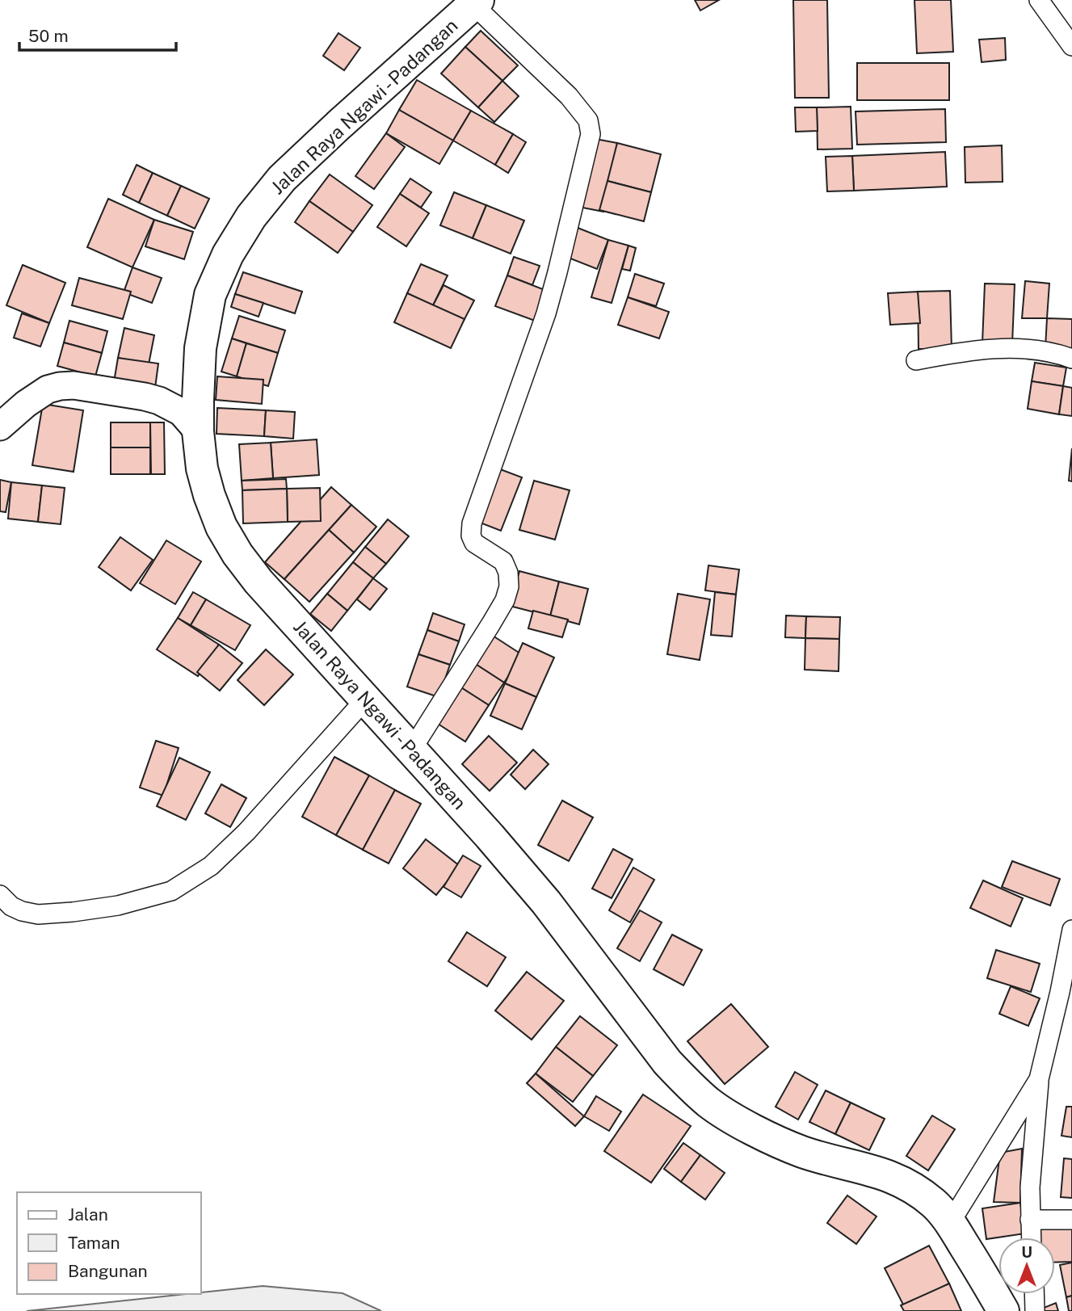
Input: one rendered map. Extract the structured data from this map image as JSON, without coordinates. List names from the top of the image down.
{
  "streets": {
    "highway": ["Jalan Raya Ngawi - Padangan"]
  },
  "legend": ["Jalan", "Taman", "Bangunan"],
  "scale_bar": "50 m",
  "north": "top"
}
